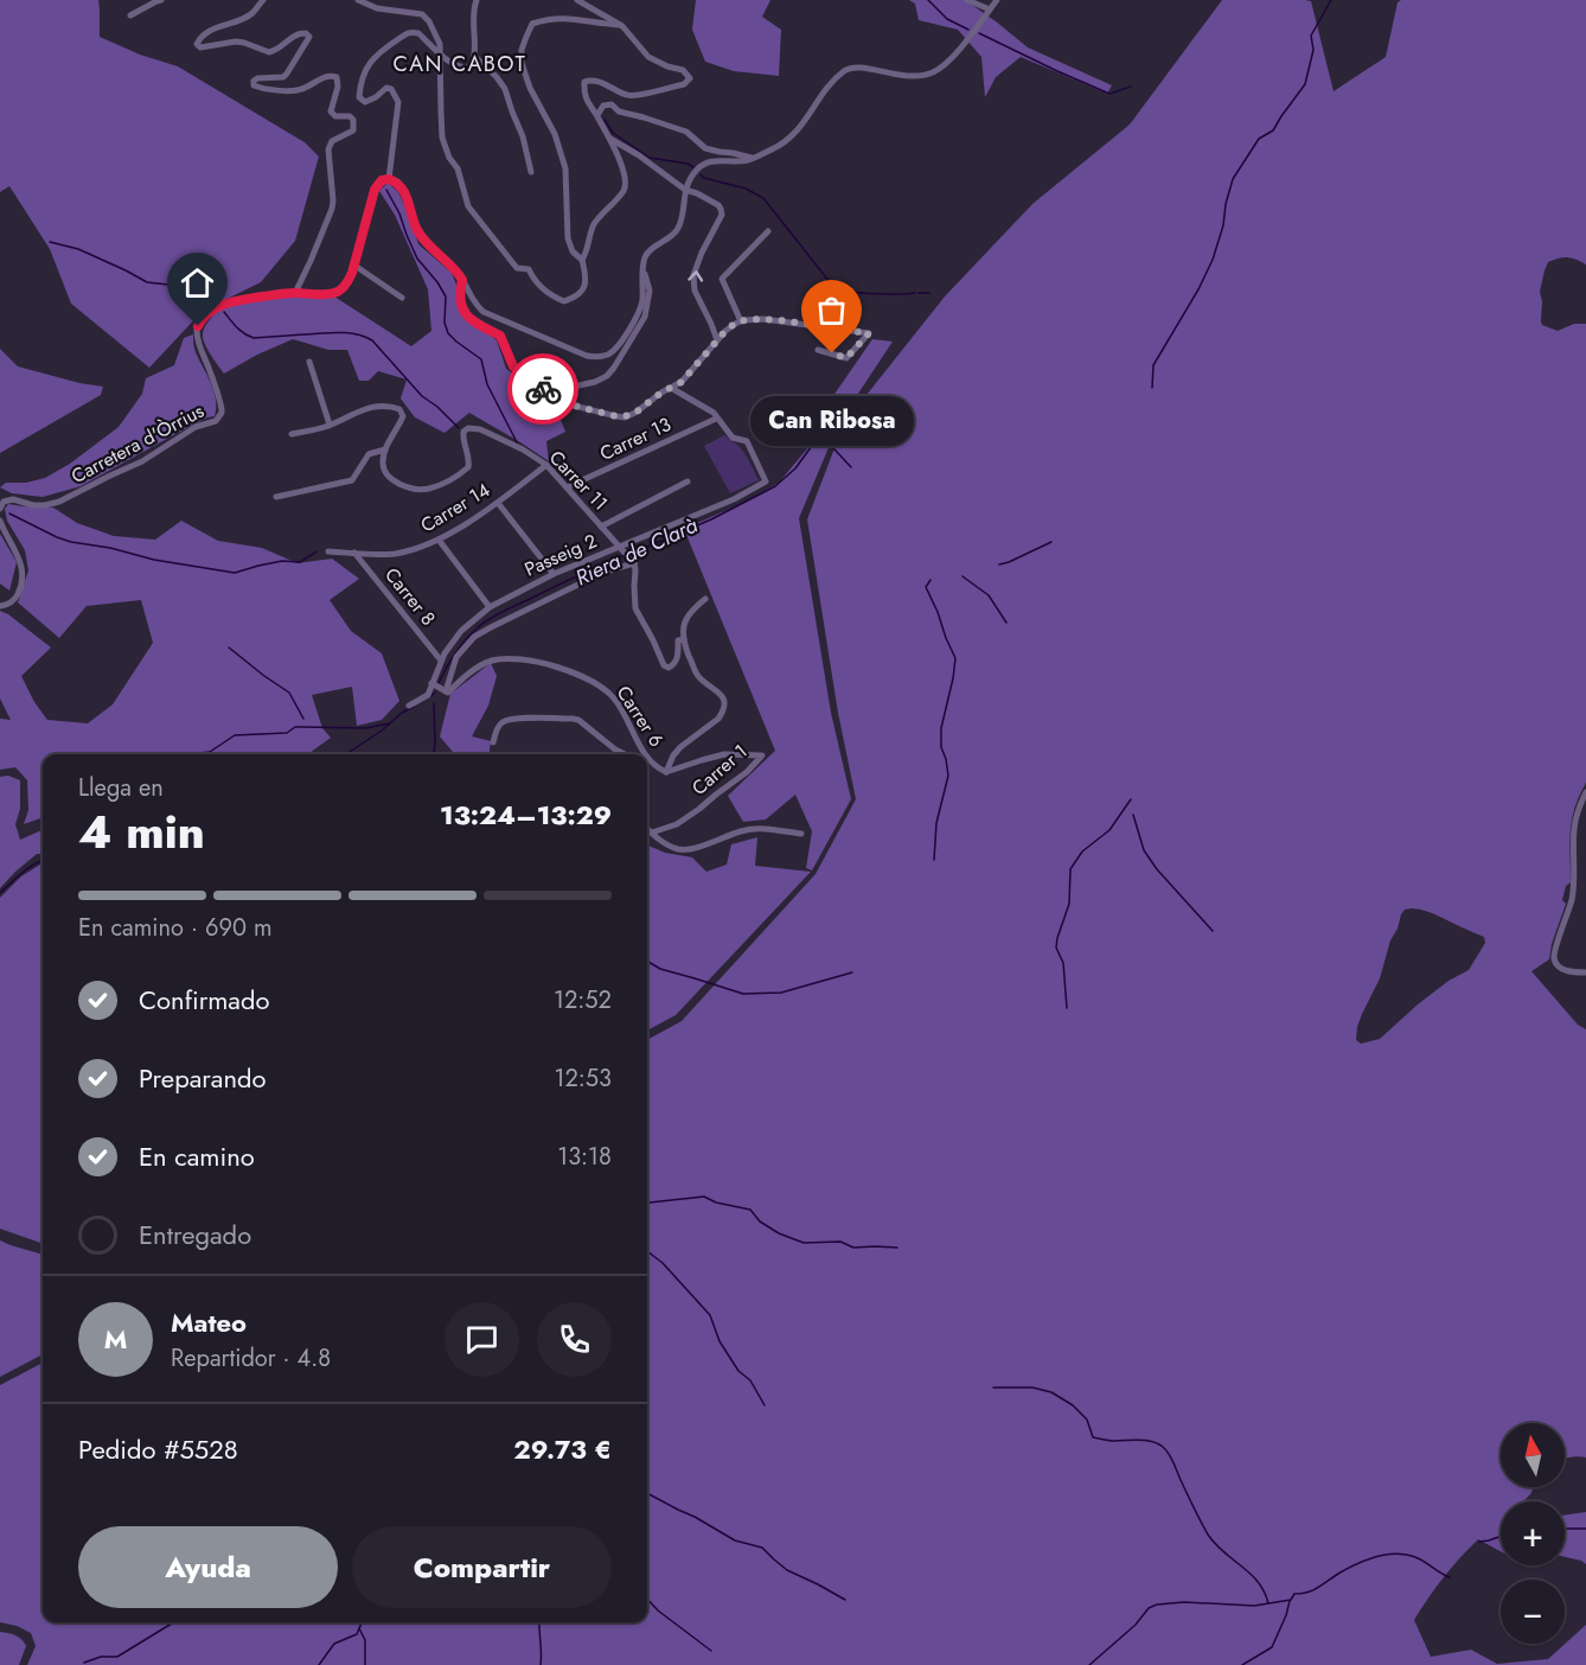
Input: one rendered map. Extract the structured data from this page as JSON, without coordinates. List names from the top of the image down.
{
  "streets": {
    "street": [
      "Carrer 13",
      "Carretera d'Òrrius",
      "Carrer 11",
      "Carrer 14",
      "Passeig 2",
      "Carrer 8",
      "Carrer 6",
      "Carrer 1"
    ]
  },
  "crossings": [
    ["Carrer 13", "Carrer 11"],
    ["Carrer 13", "Passeig 2"],
    ["Carrer 11", "Carrer 14"],
    ["Carrer 11", "Passeig 2"],
    ["Carrer 14", "Carrer 8"],
    ["Passeig 2", "Carrer 8"],
    ["Carrer 6", "Carrer 1"]
  ],
  "districts": ["CAN CABOT"],
  "water": ["Riera de Clarà"],
  "places": ["Can Ribosa"],
  "north": "top",
  "page": {
    "bubble": "Can Ribosa",
    "heading": ["4 min", "Llega en", "13:24–13:29"],
    "panel": [
      "Mateo",
      "Repartidor · 4.8",
      "Pedido #5528",
      "29.73 €"
    ],
    "bar": "En camino · 690 m",
    "list": [
      ["Confirmado", "12:52"],
      ["Preparando", "12:53"],
      ["En camino", "13:18"],
      "Entregado"
    ],
    "round": "M",
    "map_buttons": ["+", "−"],
    "buttons": ["Ayuda", "Compartir"]
  }
}
